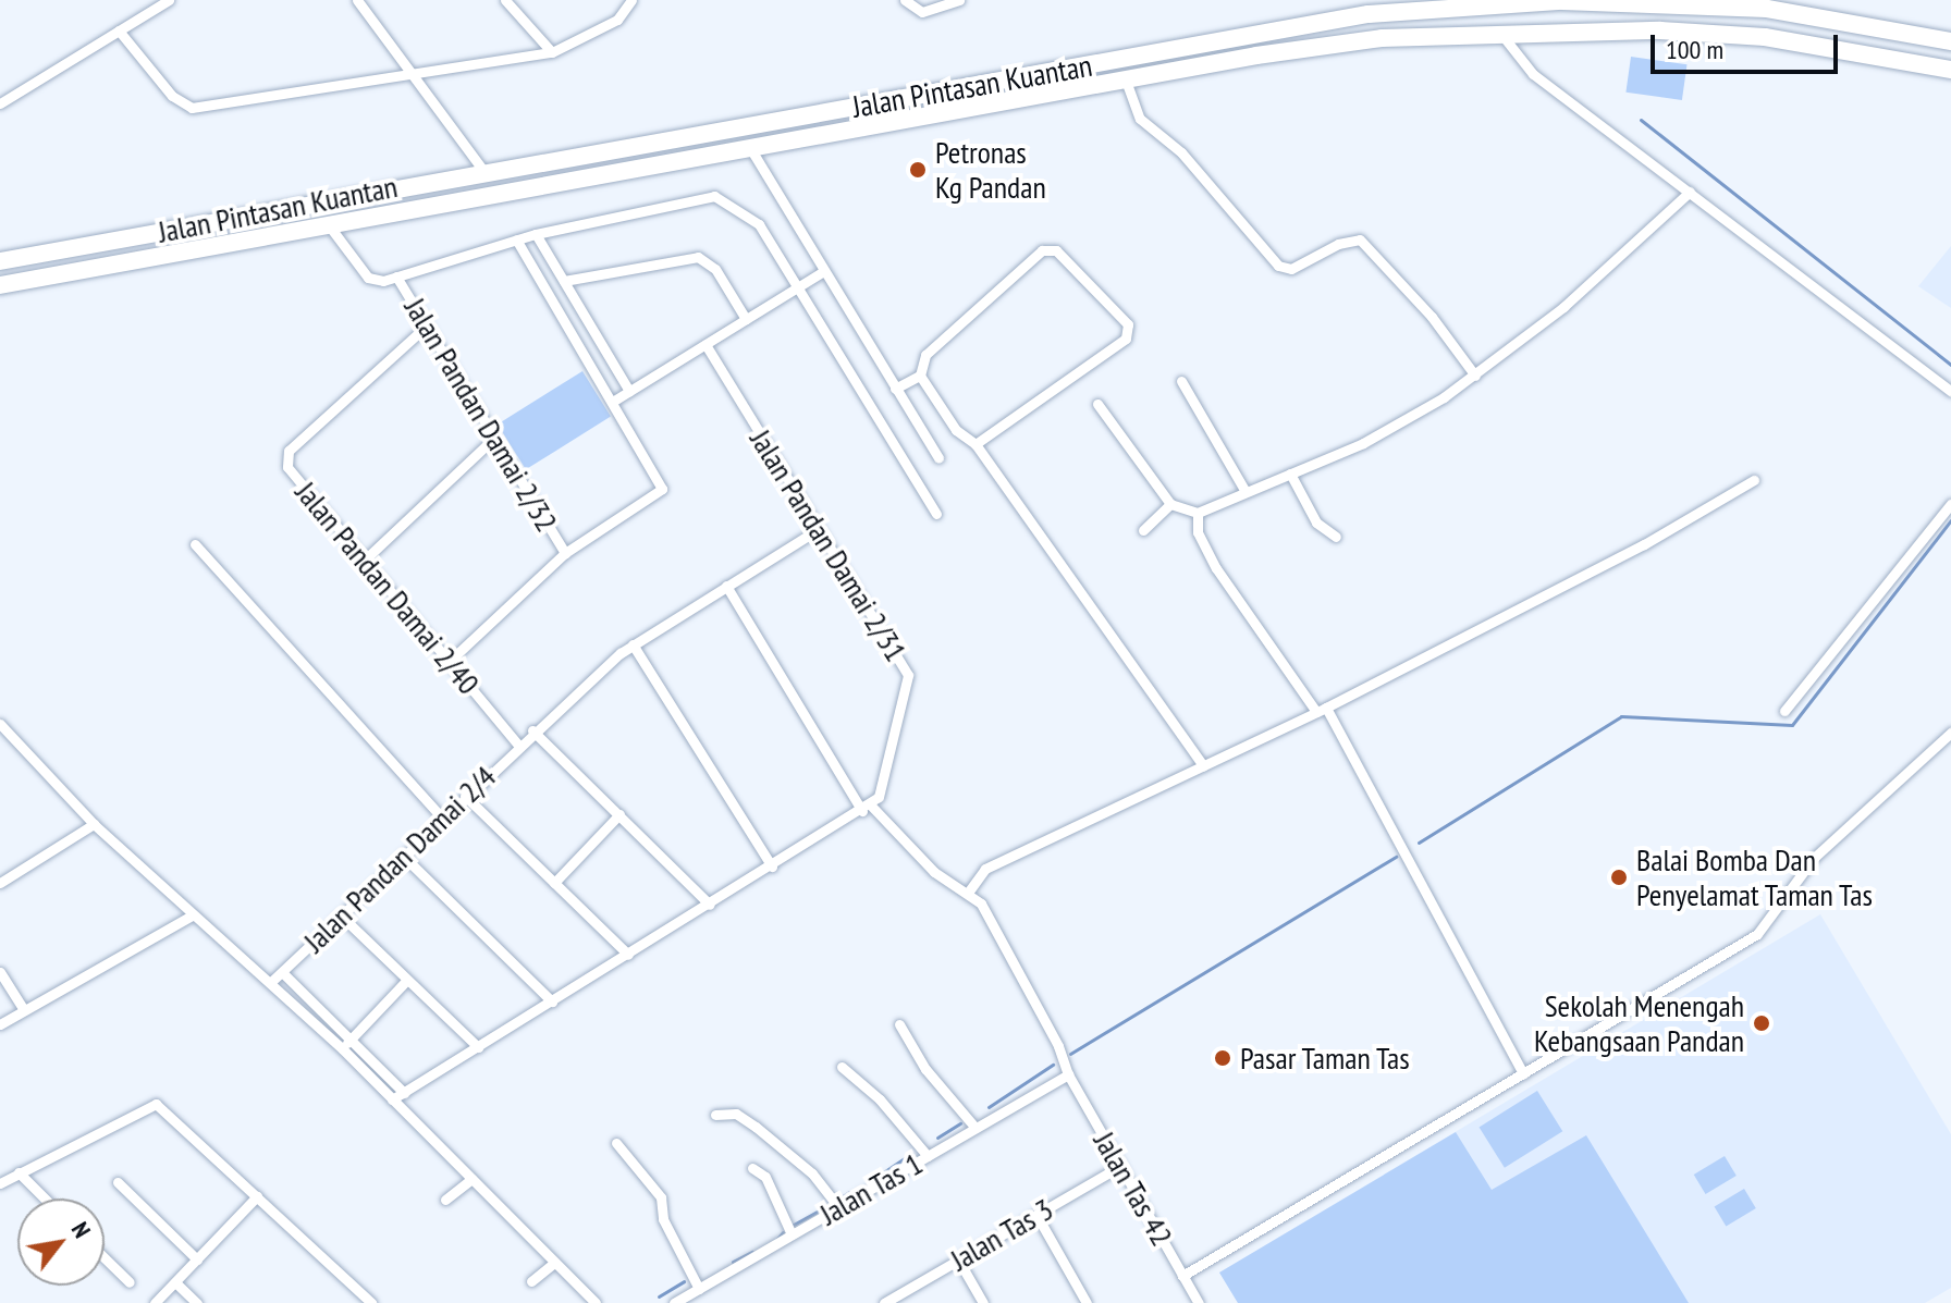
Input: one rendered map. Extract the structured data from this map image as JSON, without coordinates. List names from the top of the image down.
{
  "streets": {
    "highway": ["Jalan Pintasan Kuantan"],
    "street": [
      "Jalan Pandan Damai 2/32",
      "Jalan Pandan Damai 2/31",
      "Jalan Pandan Damai 2/40",
      "Jalan Pandan Damai 2/4",
      "Jalan Tas 1",
      "Jalan Tas 42",
      "Jalan Tas 3"
    ]
  },
  "crossings": [
    ["Jalan Pandan Damai 2/32", "Jalan Pandan Damai 2/40"],
    ["Jalan Pandan Damai 2/31", "Jalan Pandan Damai 2/4"],
    ["Jalan Pandan Damai 2/31", "Jalan Tas 42"],
    ["Jalan Pandan Damai 2/40", "Jalan Pandan Damai 2/4"],
    ["Jalan Pandan Damai 2/4", "Jalan Tas 42"],
    ["Jalan Tas 1", "Jalan Tas 42"],
    ["Jalan Tas 42", "Jalan Tas 3"]
  ],
  "places": [
    "Petronas Kg Pandan",
    "Balai Bomba Dan Penyelamat Taman Tas",
    "Sekolah Menengah Kebangsaan Pandan",
    "Pasar Taman Tas"
  ],
  "scale_bar": "100 m",
  "north": "top right"
}
